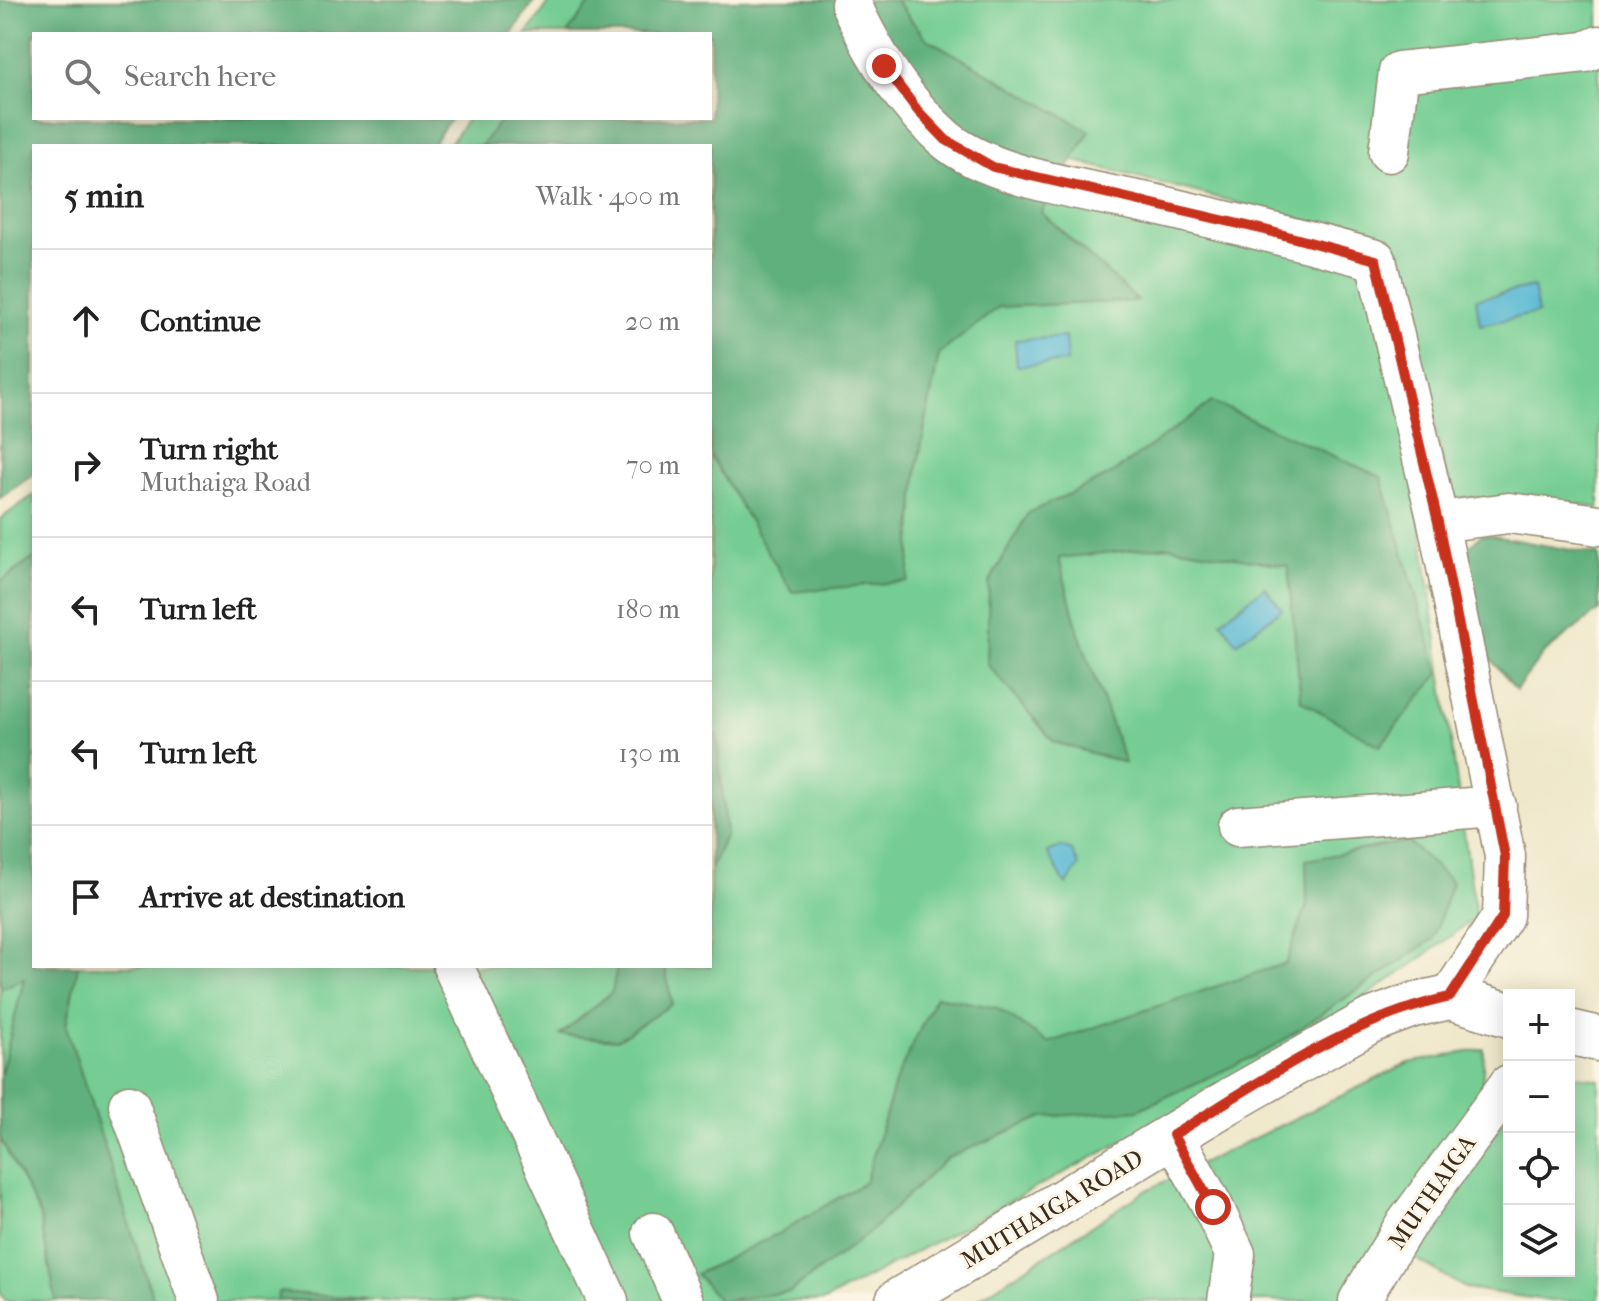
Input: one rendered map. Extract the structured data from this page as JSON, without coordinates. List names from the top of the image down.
{
  "streets": {
    "main road": ["MUTHAIGA ROAD"],
    "street": ["MUTHAIGA"]
  },
  "page": {
    "search": "Search here",
    "heading": ["5 min", "Walk · 400 m"],
    "list": [
      ["Continue", "20 m"],
      ["Turn right", "Muthaiga Road", "70 m"],
      ["Turn left", "180 m"],
      ["Turn left", "130 m"],
      "Arrive at destination"
    ],
    "map_buttons": ["+", "−"]
  }
}
